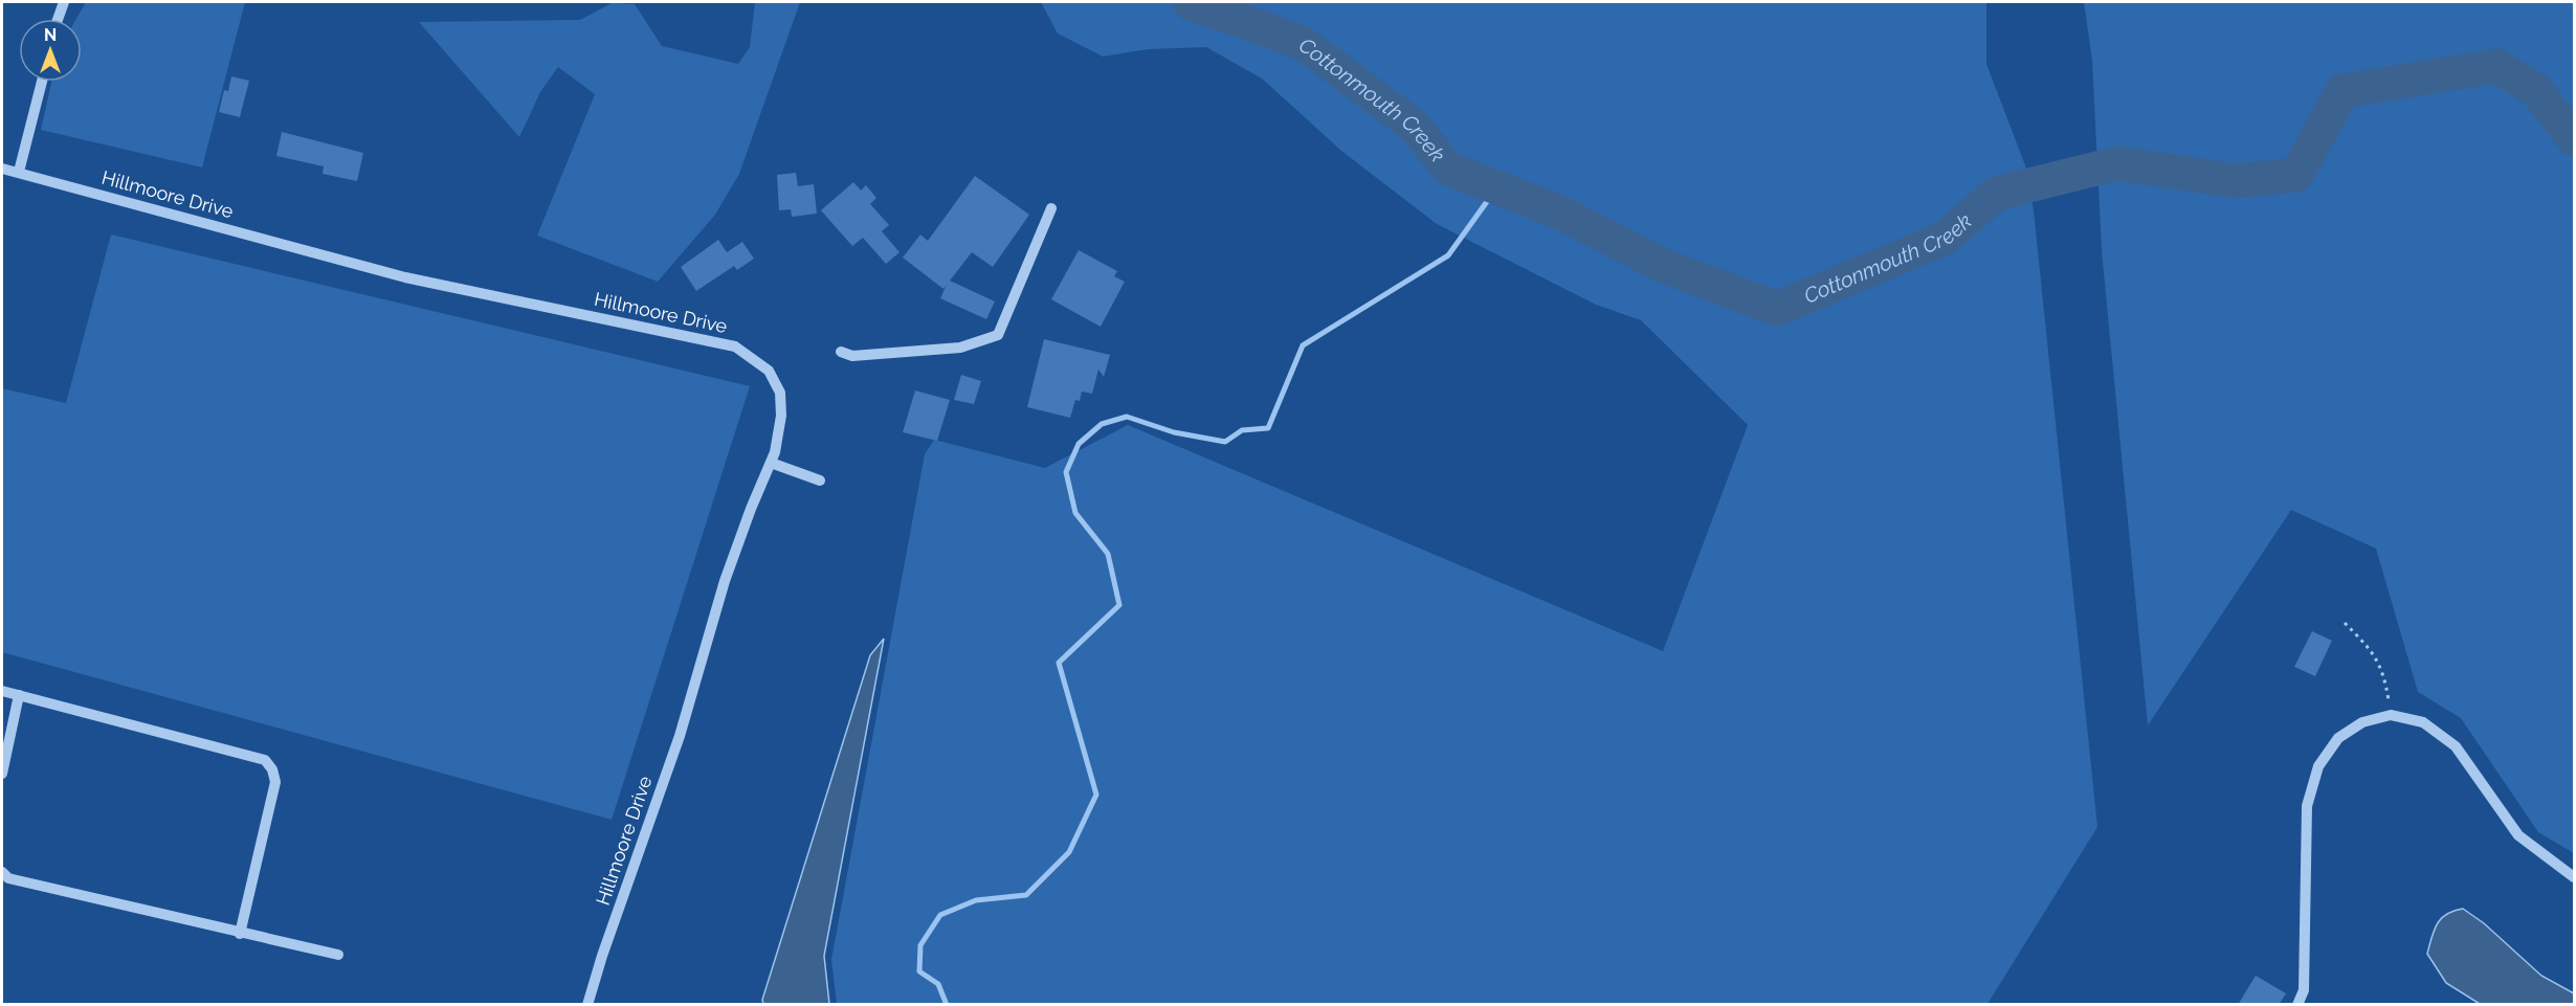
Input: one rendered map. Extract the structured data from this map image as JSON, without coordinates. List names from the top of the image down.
{
  "streets": {
    "street": ["Hillmoore Drive"]
  },
  "water": ["Cottonmouth Creek"],
  "north": "top"
}
